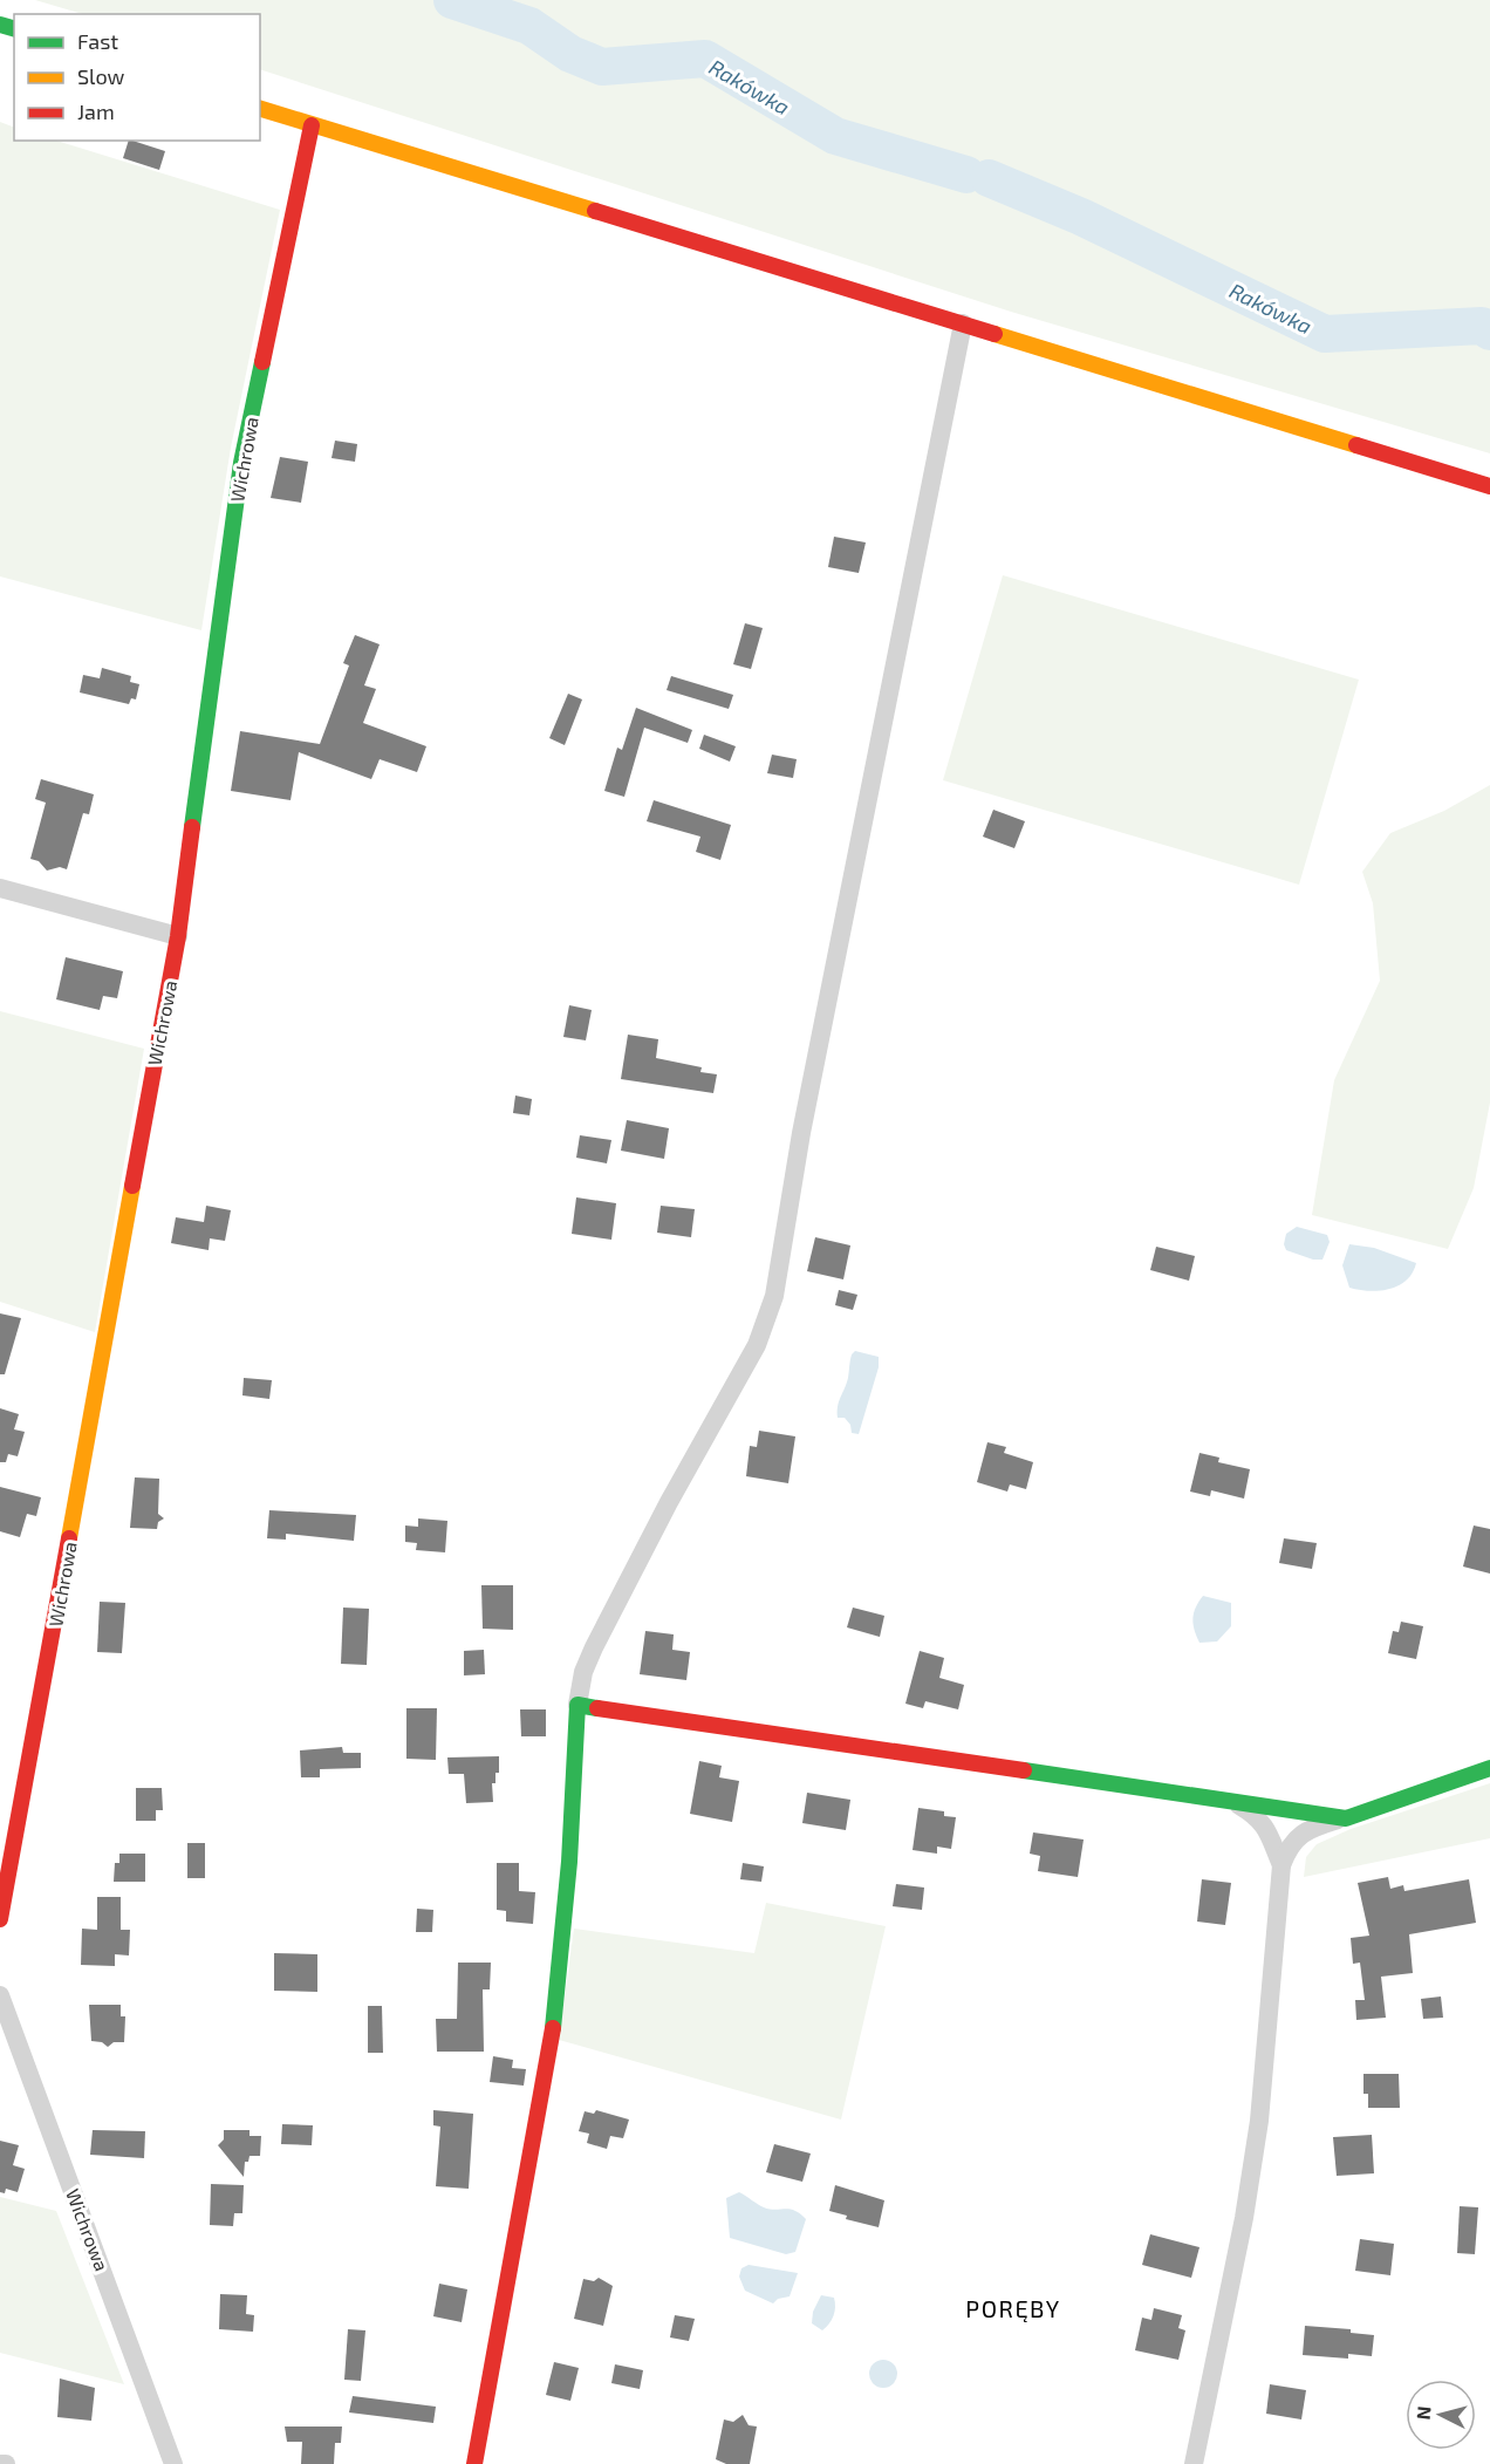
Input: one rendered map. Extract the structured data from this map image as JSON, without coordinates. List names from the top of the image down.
{
  "streets": {
    "street": ["Wichrowa"]
  },
  "districts": ["PORĘBY"],
  "water": ["Rakówka"],
  "legend": ["Fast", "Slow", "Jam"],
  "north": "left"
}
